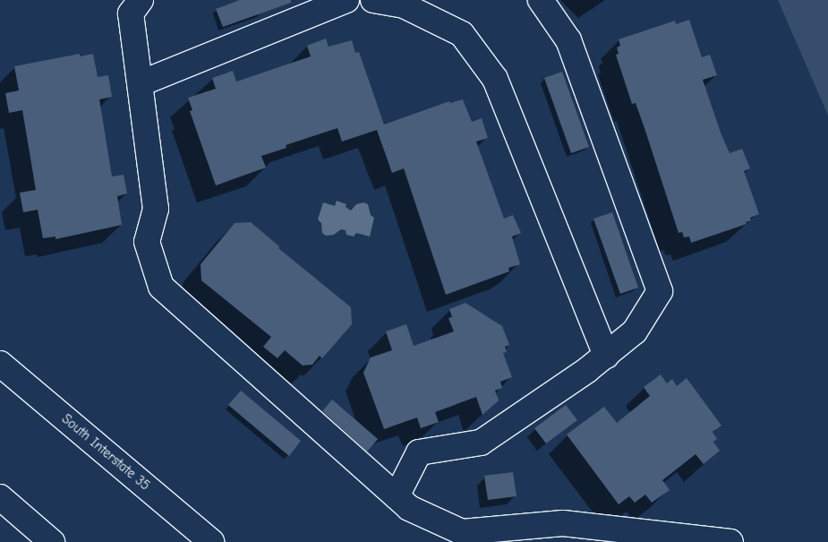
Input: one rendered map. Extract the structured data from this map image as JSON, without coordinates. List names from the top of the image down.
{
  "streets": {
    "main road": ["South Interstate 35"]
  }
}
